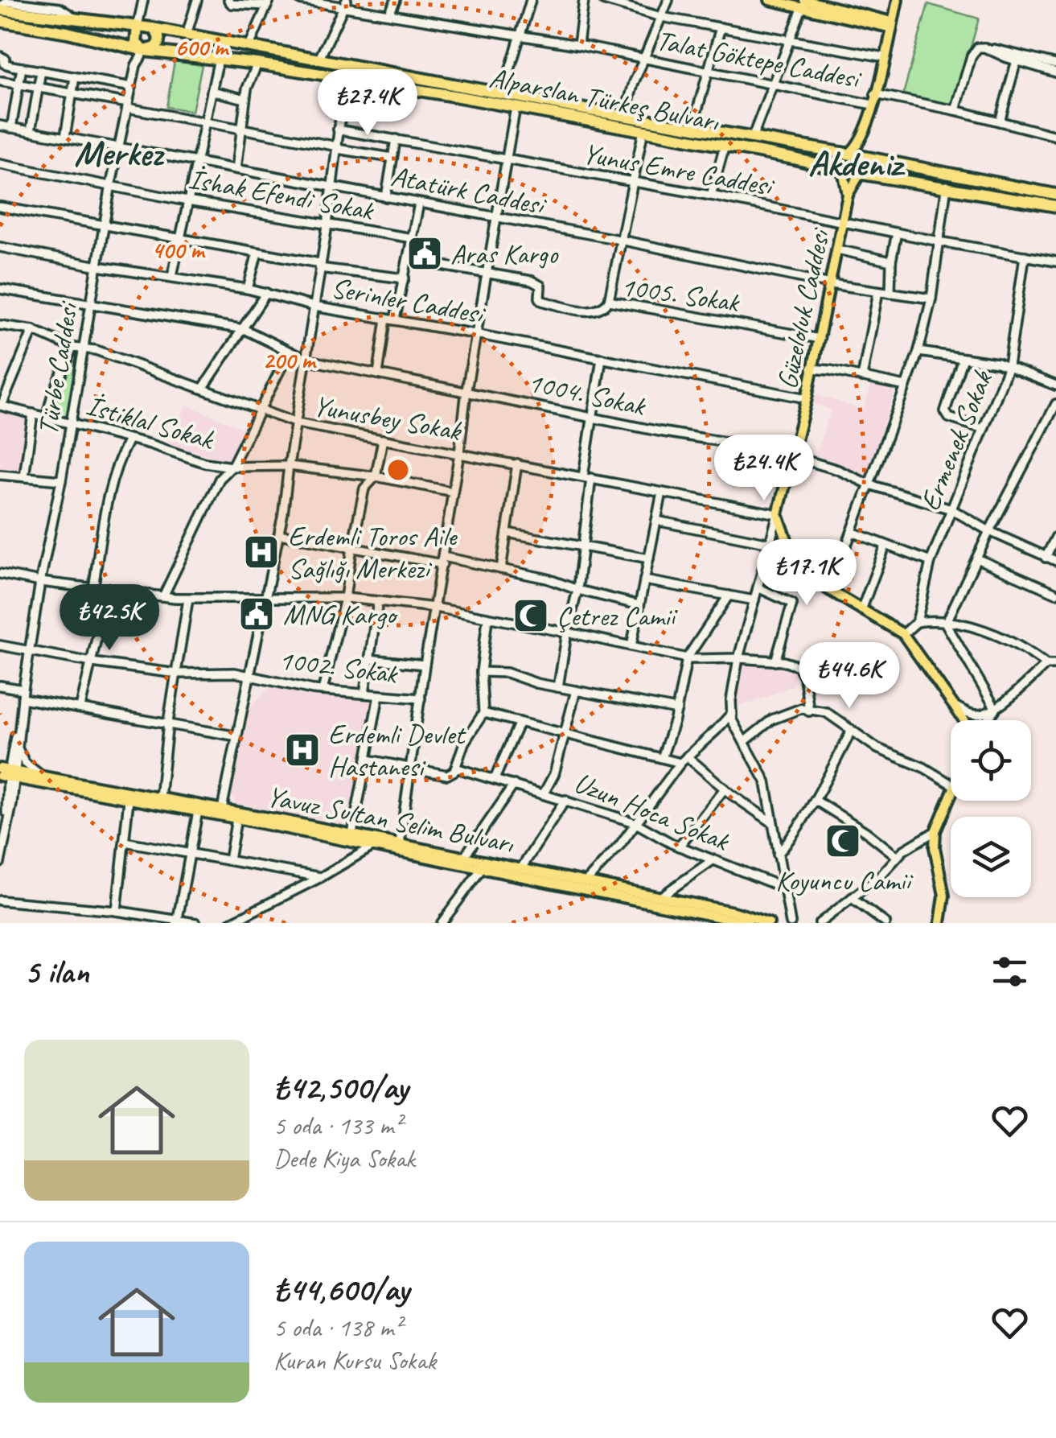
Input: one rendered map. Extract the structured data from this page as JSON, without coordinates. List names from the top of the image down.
{
  "streets": {
    "highway": ["Alparslan Türkeş Bulvarı"],
    "main road": ["Güzeloluk Caddesi", "Yavuz Sultan Selim Bulvarı"],
    "street": [
      "Talat Göktepe Caddesi",
      "Yunus Emre Caddesi",
      "Atatürk Caddesi",
      "İshak Efendi Sokak",
      "1005. Sokak",
      "Serinler Caddesi",
      "Türbe Caddesi",
      "1004. Sokak",
      "Yunusbey Sokak",
      "İstiklal Sokak",
      "Ermenek Sokak",
      "1002. Sokak",
      "Uzun Hoca Sokak"
    ]
  },
  "crossings": [
    ["Alparslan Türkeş Bulvarı", "Güzeloluk Caddesi"],
    ["Alparslan Türkeş Bulvarı", "Türbe Caddesi"],
    ["Yunus Emre Caddesi", "Güzeloluk Caddesi"],
    ["Yunus Emre Caddesi", "Ermenek Sokak"],
    ["Atatürk Caddesi", "Güzeloluk Caddesi"],
    ["Atatürk Caddesi", "Türbe Caddesi"],
    ["İshak Efendi Sokak", "Türbe Caddesi"],
    ["1005. Sokak", "Güzeloluk Caddesi"],
    ["Serinler Caddesi", "Güzeloluk Caddesi"],
    ["Serinler Caddesi", "Türbe Caddesi"],
    ["Güzeloluk Caddesi", "1004. Sokak"],
    ["Güzeloluk Caddesi", "Yunusbey Sokak"],
    ["Türbe Caddesi", "1004. Sokak"],
    ["Türbe Caddesi", "Yunusbey Sokak"],
    ["Türbe Caddesi", "İstiklal Sokak"],
    ["Türbe Caddesi", "1002. Sokak"],
    ["Türbe Caddesi", "Yavuz Sultan Selim Bulvarı"],
    ["1004. Sokak", "Ermenek Sokak"]
  ],
  "districts": ["Merkez", "Akdeniz"],
  "places": {
    "public building": ["Aras Kargo", "MNG Kargo"],
    "hospital": ["Erdemli Toros Aile Sağlığı Merkezi", "Erdemli Devlet Hastanesi"],
    "mosque": ["Çetrez Camii", "Koyuncu Camii"]
  },
  "page": {
    "price": [
      "₺27.4K",
      "₺24.4K",
      "₺17.1K",
      "₺42.5K",
      "₺44.6K"
    ],
    "heading": "5 ilan",
    "list": [
      {
        "name": "₺42,500/ay",
        "note": "5 oda · 133 m² · Dede Kiya Sokak"
      },
      {
        "name": "₺44,600/ay",
        "note": "5 oda · 138 m² · Kuran Kursu Sokak"
      }
    ]
  },
  "rings": ["600 m", "400 m", "200 m"]
}
